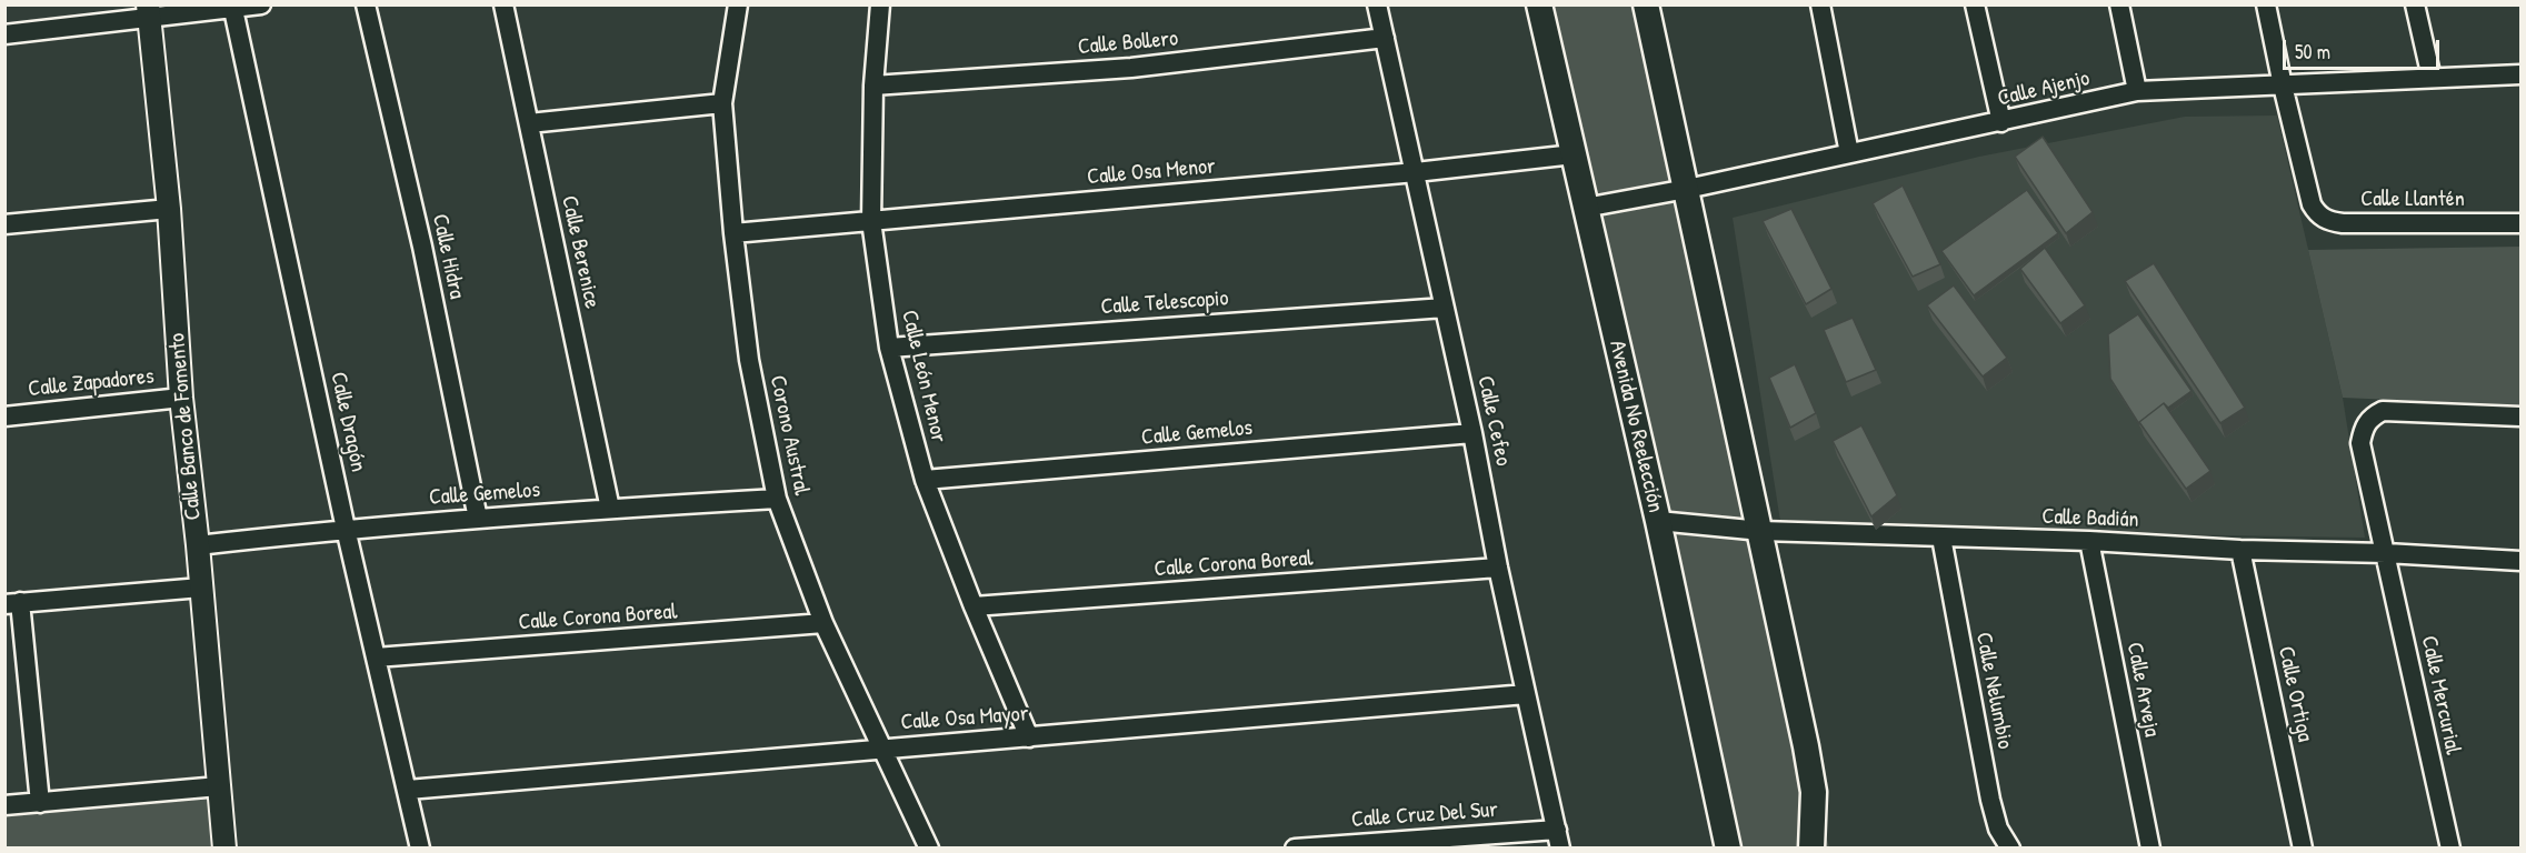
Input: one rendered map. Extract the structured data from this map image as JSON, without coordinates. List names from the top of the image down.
{
  "streets": {
    "main road": ["Avenida No Reelección"],
    "street": [
      "Calle Bollero",
      "Calle Ajenjo",
      "Calle Osa Menor",
      "Calle Llantén",
      "Calle Berenice",
      "Calle Hidra",
      "Calle Telescopio",
      "Calle León Menor",
      "Calle Zapadores",
      "Calle Cefeo",
      "Calle Dragón",
      "Calle Banco de Fomento",
      "Calle Gemelos",
      "Corono Austral",
      "Calle Badián",
      "Calle Corona Boreal",
      "Calle Arveja",
      "Calle Nelumbio",
      "Calle Ortiga",
      "Calle Mercurial",
      "Calle Osa Mayor",
      "Calle Cruz Del Sur"
    ]
  },
  "crossings": [
    ["Calle Bollero", "Calle León Menor"],
    ["Calle Bollero", "Calle Cefeo"],
    ["Calle Ajenjo", "Calle Llantén"],
    ["Calle Ajenjo", "Avenida No Reelección"],
    ["Calle Osa Menor", "Calle León Menor"],
    ["Calle Osa Menor", "Calle Cefeo"],
    ["Calle Osa Menor", "Avenida No Reelección"],
    ["Calle Osa Menor", "Corono Austral"],
    ["Calle Berenice", "Calle Gemelos"],
    ["Calle Hidra", "Calle Gemelos"],
    ["Calle Telescopio", "Calle León Menor"],
    ["Calle Telescopio", "Calle Cefeo"],
    ["Calle León Menor", "Calle Gemelos"],
    ["Calle León Menor", "Calle Corona Boreal"],
    ["Calle León Menor", "Calle Osa Mayor"],
    ["Calle Zapadores", "Calle Banco de Fomento"],
    ["Calle Cefeo", "Calle Gemelos"],
    ["Calle Cefeo", "Calle Corona Boreal"],
    ["Calle Cefeo", "Calle Osa Mayor"],
    ["Calle Cefeo", "Calle Cruz Del Sur"],
    ["Calle Dragón", "Calle Gemelos"],
    ["Calle Dragón", "Calle Corona Boreal"],
    ["Calle Dragón", "Calle Osa Mayor"],
    ["Calle Banco de Fomento", "Calle Gemelos"],
    ["Avenida No Reelección", "Calle Badián"],
    ["Calle Gemelos", "Corono Austral"],
    ["Corono Austral", "Calle Corona Boreal"],
    ["Corono Austral", "Calle Osa Mayor"],
    ["Calle Badián", "Calle Arveja"],
    ["Calle Badián", "Calle Nelumbio"],
    ["Calle Badián", "Calle Ortiga"],
    ["Calle Badián", "Calle Mercurial"]
  ],
  "scale_bar": "50 m"
}
